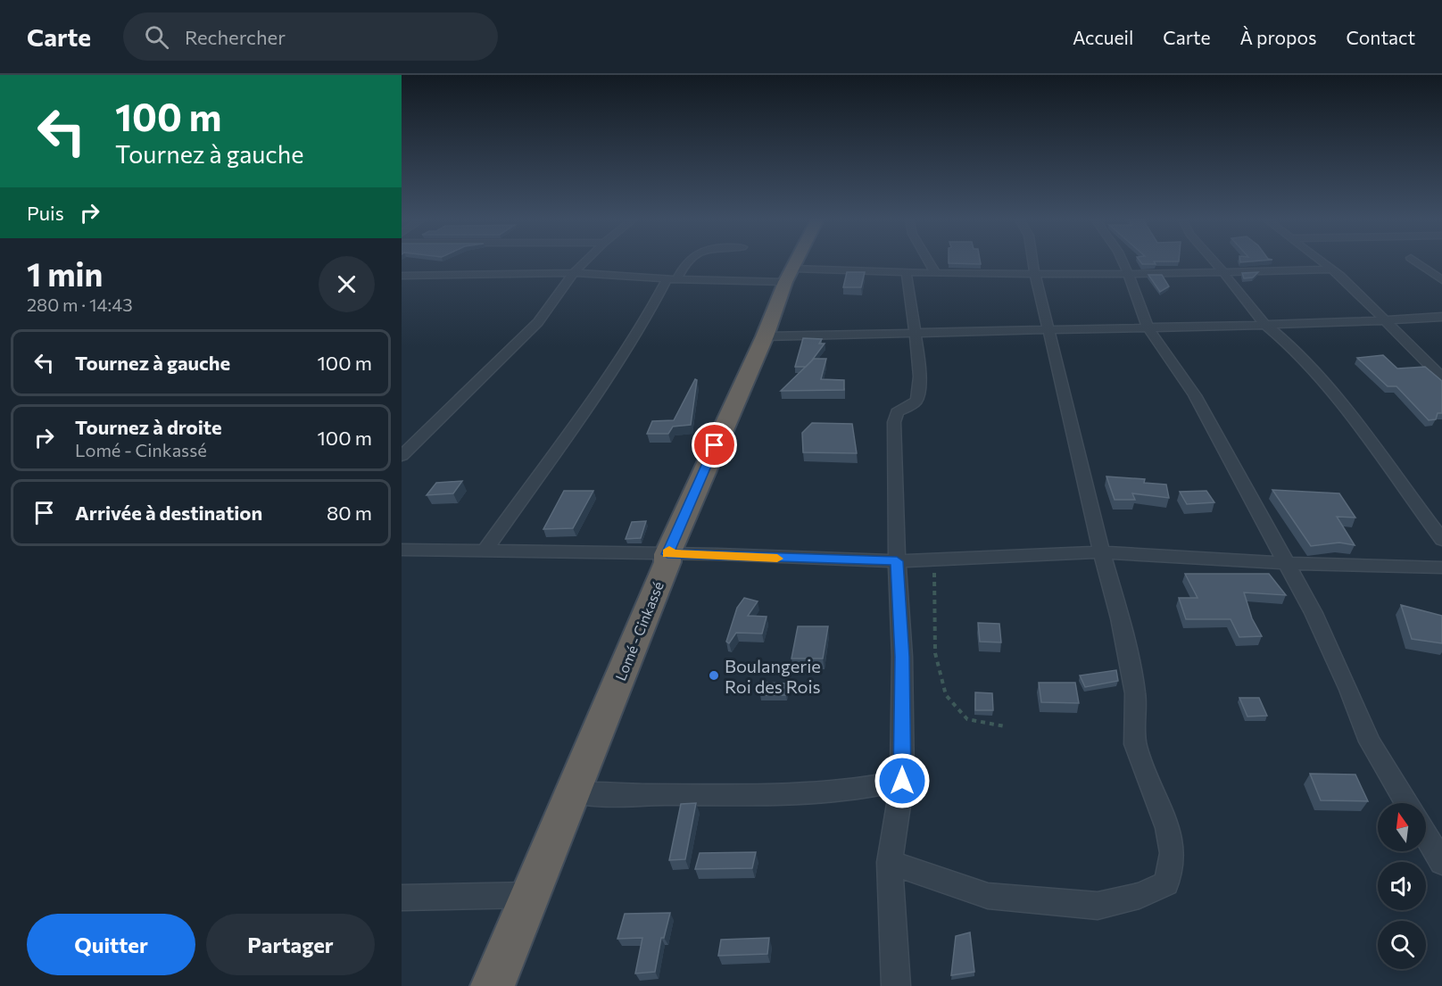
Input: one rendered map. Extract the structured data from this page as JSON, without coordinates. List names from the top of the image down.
{
  "streets": {
    "highway": ["Lomé - Cinkassé"]
  },
  "places": ["Boulangerie Roi des Rois"],
  "north": "top",
  "page": {
    "header": "Carte",
    "search": "Rechercher",
    "nav": [
      "Accueil",
      "Carte",
      "À propos",
      "Contact"
    ],
    "turn": ["100 m", "Tournez à gauche"],
    "then": "Puis",
    "heading": ["1 min", "280 m · 14:43"],
    "list": [
      {
        "name": "Tournez à gauche",
        "value": "100 m"
      },
      {
        "name": "Tournez à droite",
        "note": "Lomé - Cinkassé",
        "value": "100 m"
      },
      {
        "name": "Arrivée à destination",
        "value": "80 m"
      }
    ],
    "buttons": ["Quitter", "Partager"]
  }
}
